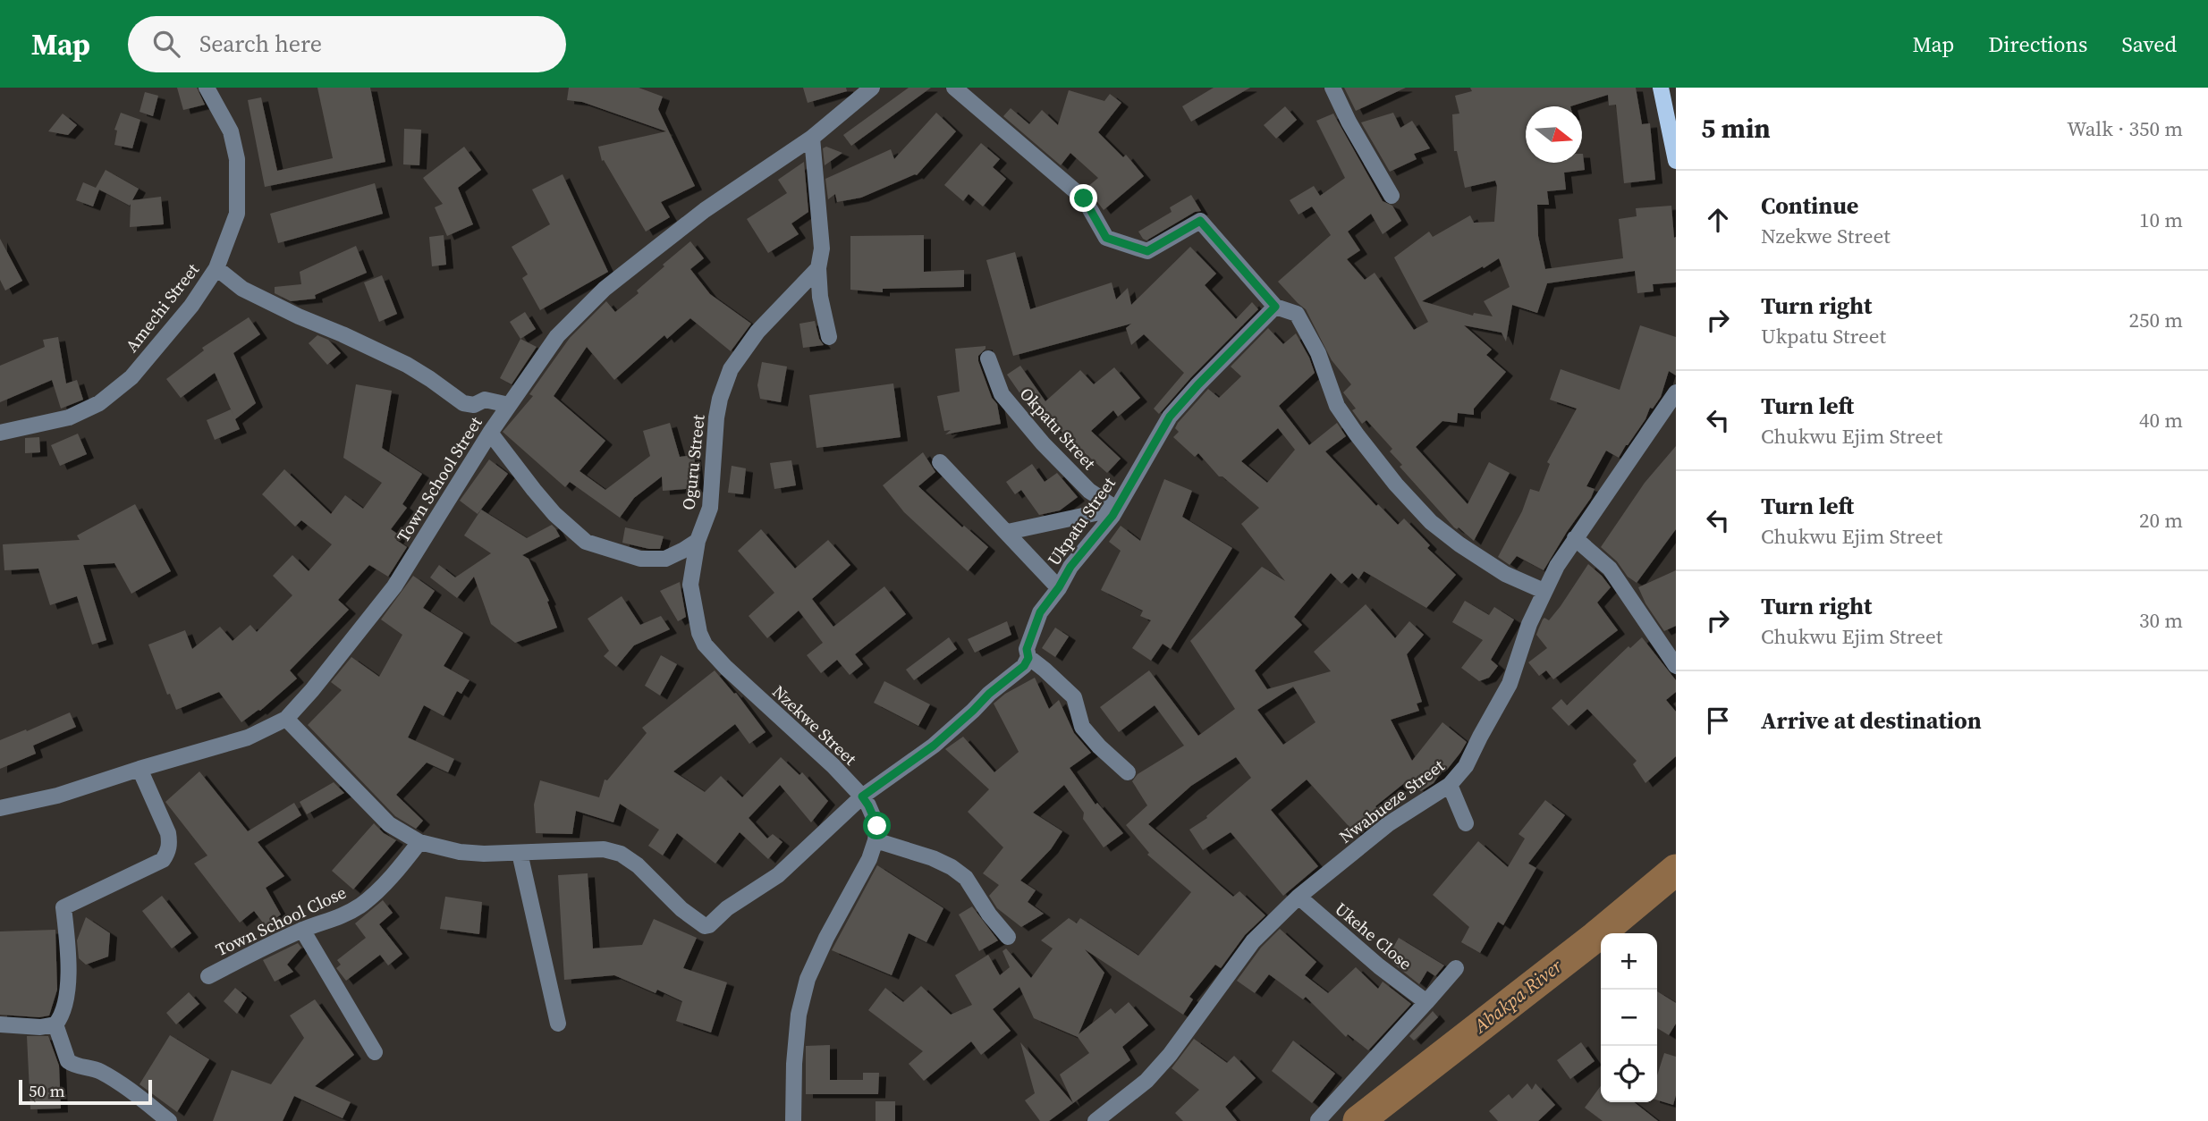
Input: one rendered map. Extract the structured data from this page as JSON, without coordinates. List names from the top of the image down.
{
  "streets": {
    "street": [
      "Amechi Street",
      "Okpatu Street",
      "Oguru Street",
      "Town School Street",
      "Ukpatu Street",
      "Nzekwe Street",
      "Nwabueze Street",
      "Town School Close",
      "Ukehe Close"
    ]
  },
  "crossings": [
    ["Okpatu Street", "Ukpatu Street"],
    ["Oguru Street", "Nzekwe Street"],
    ["Nwabueze Street", "Ukehe Close"]
  ],
  "water": ["Abakpa River"],
  "scale_bar": "50 m",
  "north": "right",
  "page": {
    "header": "Map",
    "search": "Search here",
    "nav": ["Map", "Directions", "Saved"],
    "heading": ["5 min", "Walk · 350 m"],
    "list": [
      ["Continue", "Nzekwe Street", "10 m"],
      ["Turn right", "Ukpatu Street", "250 m"],
      ["Turn left", "Chukwu Ejim Street", "40 m"],
      ["Turn left", "Chukwu Ejim Street", "20 m"],
      ["Turn right", "Chukwu Ejim Street", "30 m"],
      "Arrive at destination"
    ],
    "map_buttons": ["+", "−"],
    "scale": "50 m"
  }
}
